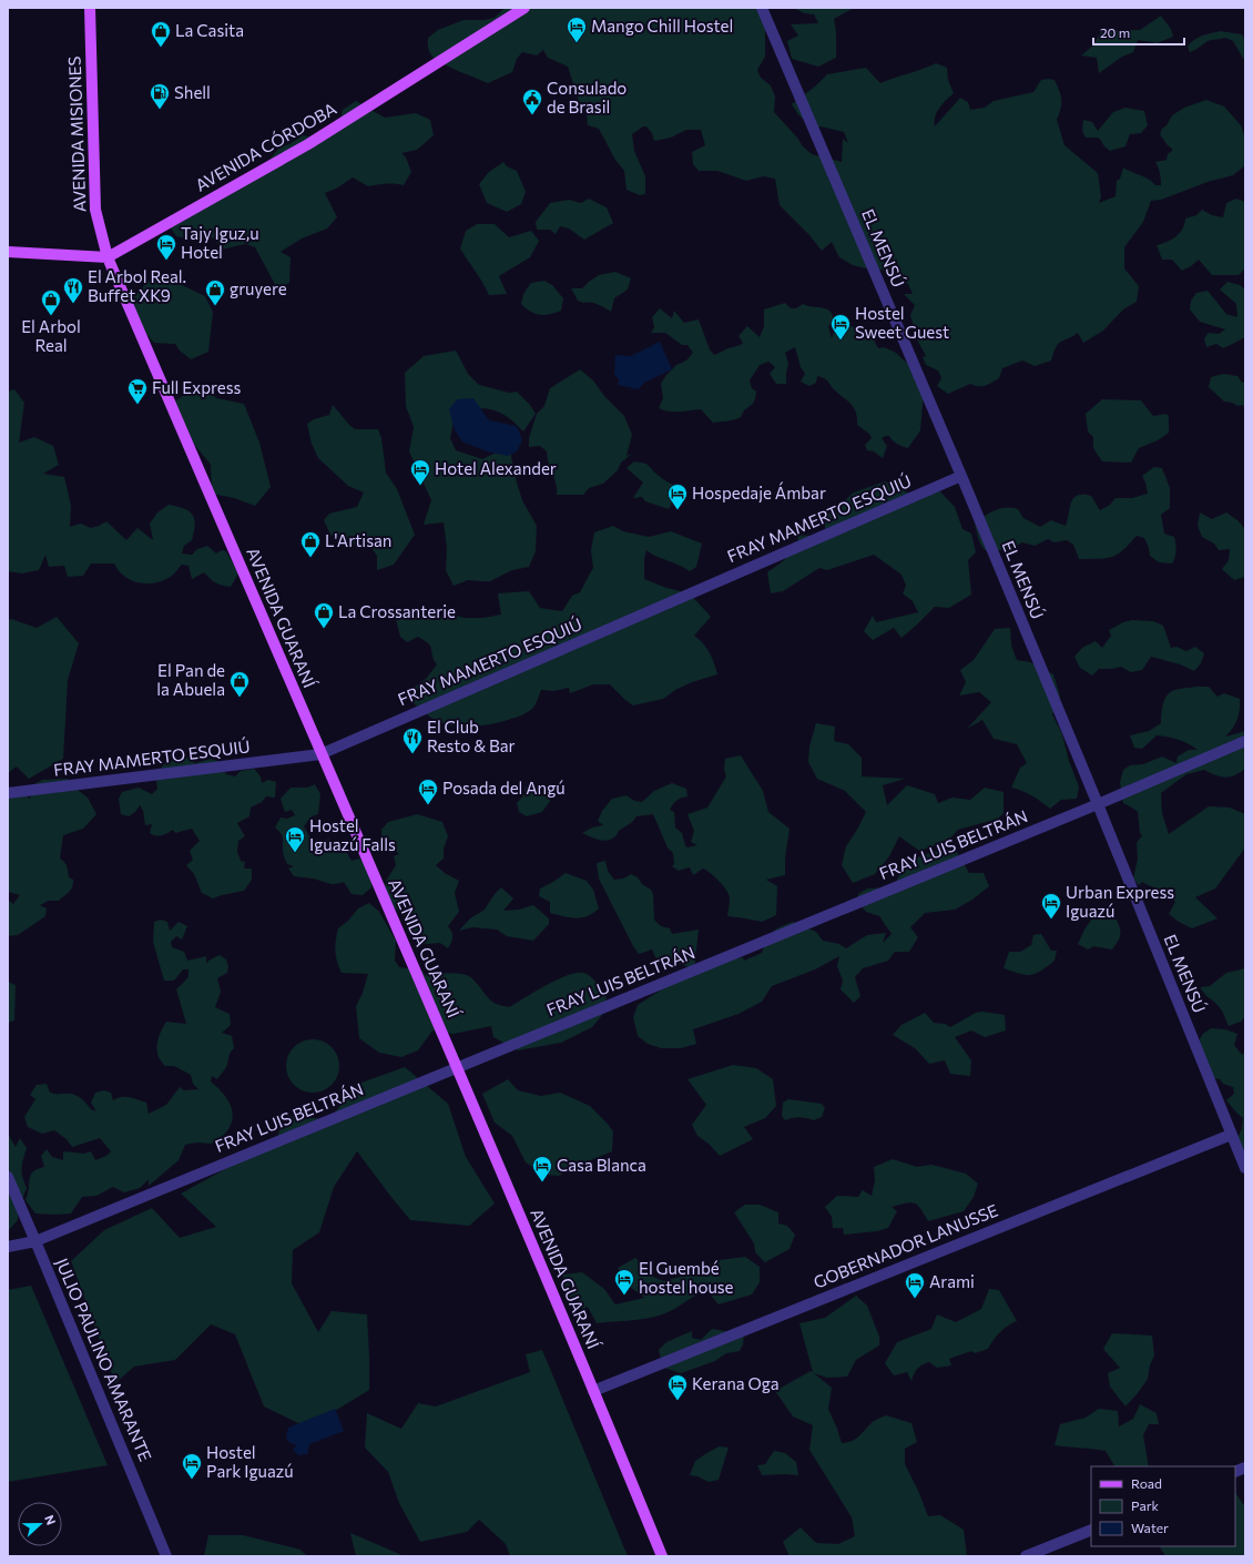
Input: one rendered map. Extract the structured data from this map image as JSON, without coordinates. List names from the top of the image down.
{
  "streets": {
    "main road": ["AVENIDA MISIONES", "AVENIDA CÓRDOBA", "AVENIDA GUARANÍ"],
    "street": [
      "EL MENSÚ",
      "FRAY MAMERTO ESQUIÚ",
      "FRAY LUIS BELTRÁN",
      "GOBERNADOR LANUSSE",
      "JULIO PAULINO AMARANTE"
    ]
  },
  "crossings": [
    ["AVENIDA MISIONES", "AVENIDA CÓRDOBA"],
    ["AVENIDA MISIONES", "AVENIDA GUARANÍ"],
    ["AVENIDA CÓRDOBA", "AVENIDA GUARANÍ"],
    ["EL MENSÚ", "FRAY MAMERTO ESQUIÚ"],
    ["EL MENSÚ", "FRAY LUIS BELTRÁN"],
    ["EL MENSÚ", "GOBERNADOR LANUSSE"],
    ["FRAY MAMERTO ESQUIÚ", "AVENIDA GUARANÍ"],
    ["AVENIDA GUARANÍ", "FRAY LUIS BELTRÁN"],
    ["AVENIDA GUARANÍ", "GOBERNADOR LANUSSE"],
    ["FRAY LUIS BELTRÁN", "JULIO PAULINO AMARANTE"]
  ],
  "places": {
    "hotel": [
      "Mango Chill Hostel",
      "Tajy Iguz,u Hotel",
      "Hostel Sweet Guest",
      "Hotel Alexander",
      "Hospedaje Ámbar",
      "Posada del Angú",
      "Hostel Iguazú Falls",
      "Urban Express Iguazú",
      "Casa Blanca",
      "El Guembé hostel house",
      "Arami",
      "Kerana Oga",
      "Hostel Park Iguazú"
    ],
    "shop": [
      "La Casita",
      "gruyere",
      "El Arbol Real",
      "L'Artisan",
      "La Crossanterie",
      "El Pan de la Abuela"
    ],
    "fuel station": ["Shell"],
    "public building": ["Consulado de Brasil"],
    "restaurant": ["El Arbol Real. Buffet XK9", "El Club Resto & Bar"],
    "supermarket": ["Full Express"]
  },
  "legend": ["Road", "Park", "Water"],
  "scale_bar": "20 m",
  "north": "right"
}
